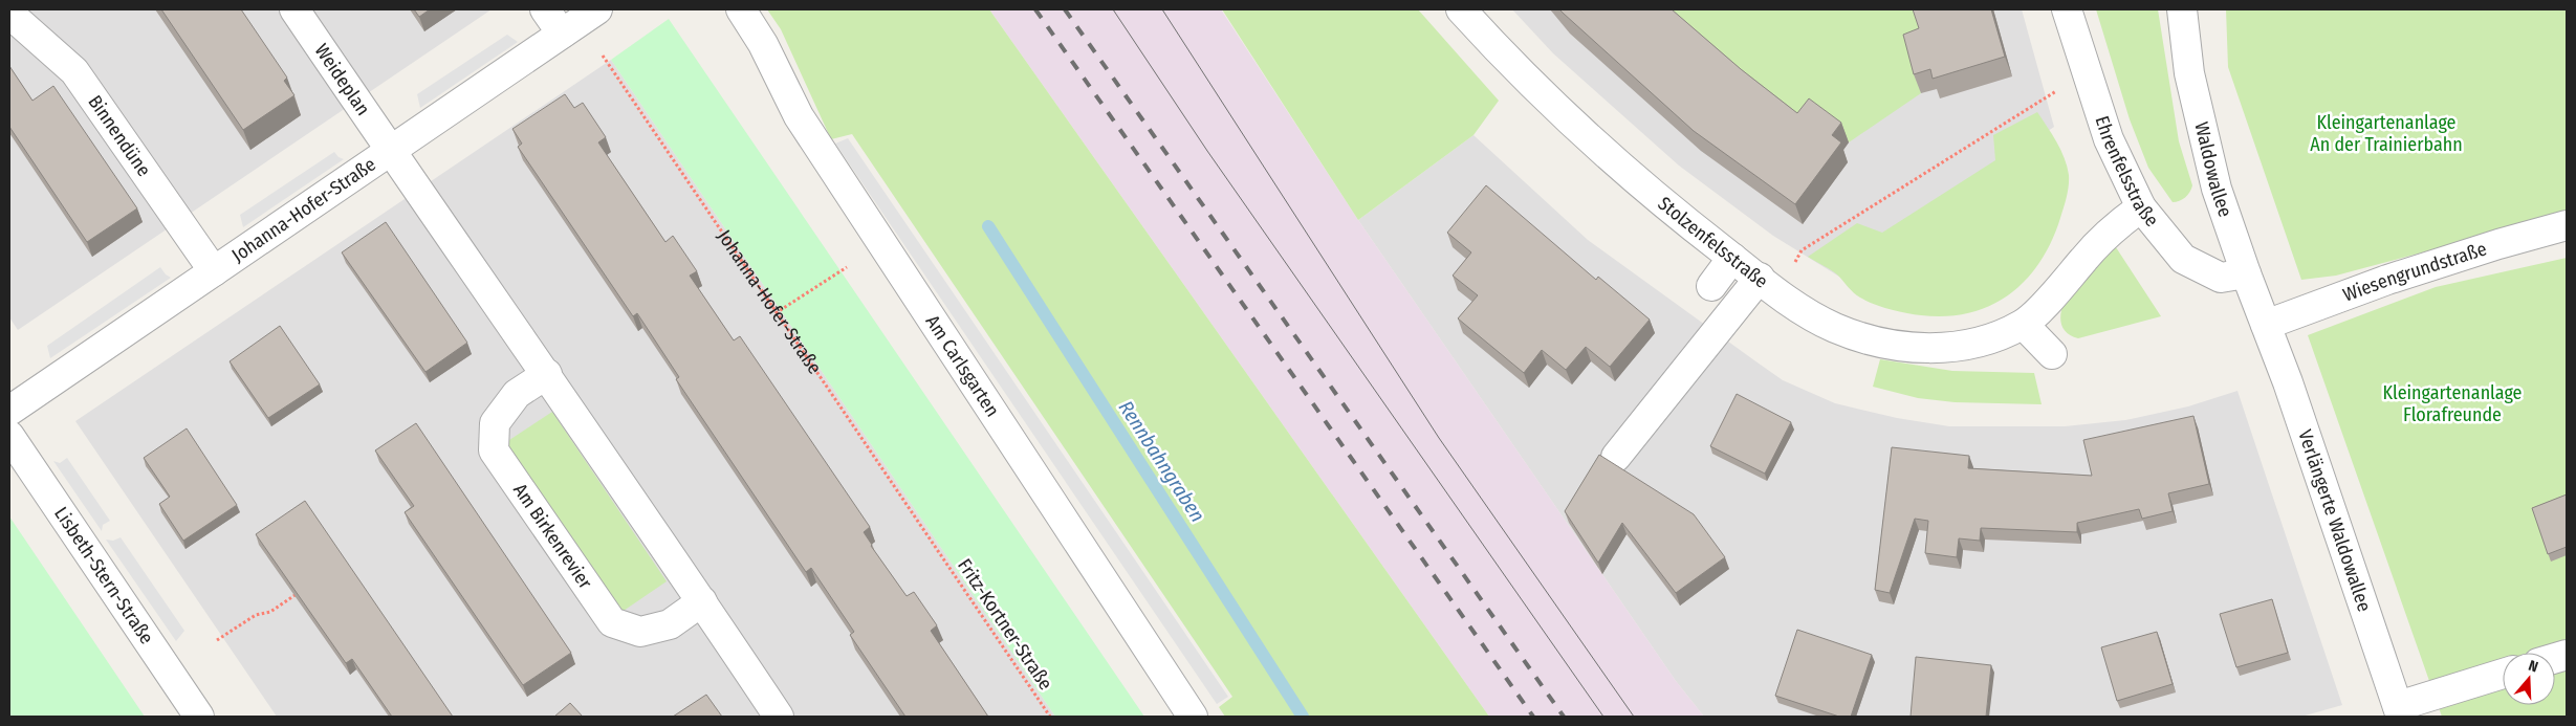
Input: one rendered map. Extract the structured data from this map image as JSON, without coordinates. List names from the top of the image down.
{
  "streets": {
    "street": [
      "Weideplan",
      "Binnendüne",
      "Ehrenfelsstraße",
      "Waldowallee",
      "Johanna-Hofer-Straße",
      "Stolzenfelsstraße",
      "Wiesengrundstraße",
      "Am Carlsgarten",
      "Verlängerte Waldowallee",
      "Am Birkenrevier",
      "Lisbeth-Stern-Straße"
    ],
    "path": ["Fritz-Kortner-Straße"]
  },
  "crossings": [
    ["Weideplan", "Johanna-Hofer-Straße"],
    ["Binnendüne", "Johanna-Hofer-Straße"],
    ["Ehrenfelsstraße", "Waldowallee"],
    ["Ehrenfelsstraße", "Stolzenfelsstraße"],
    ["Waldowallee", "Wiesengrundstraße"],
    ["Waldowallee", "Verlängerte Waldowallee"],
    ["Johanna-Hofer-Straße", "Fritz-Kortner-Straße"],
    ["Wiesengrundstraße", "Verlängerte Waldowallee"]
  ],
  "water": ["Rennbahngraben"],
  "parks": ["Kleingartenanlage An der Trainierbahn", "Kleingartenanlage Florafreunde"],
  "north": "top"
}
